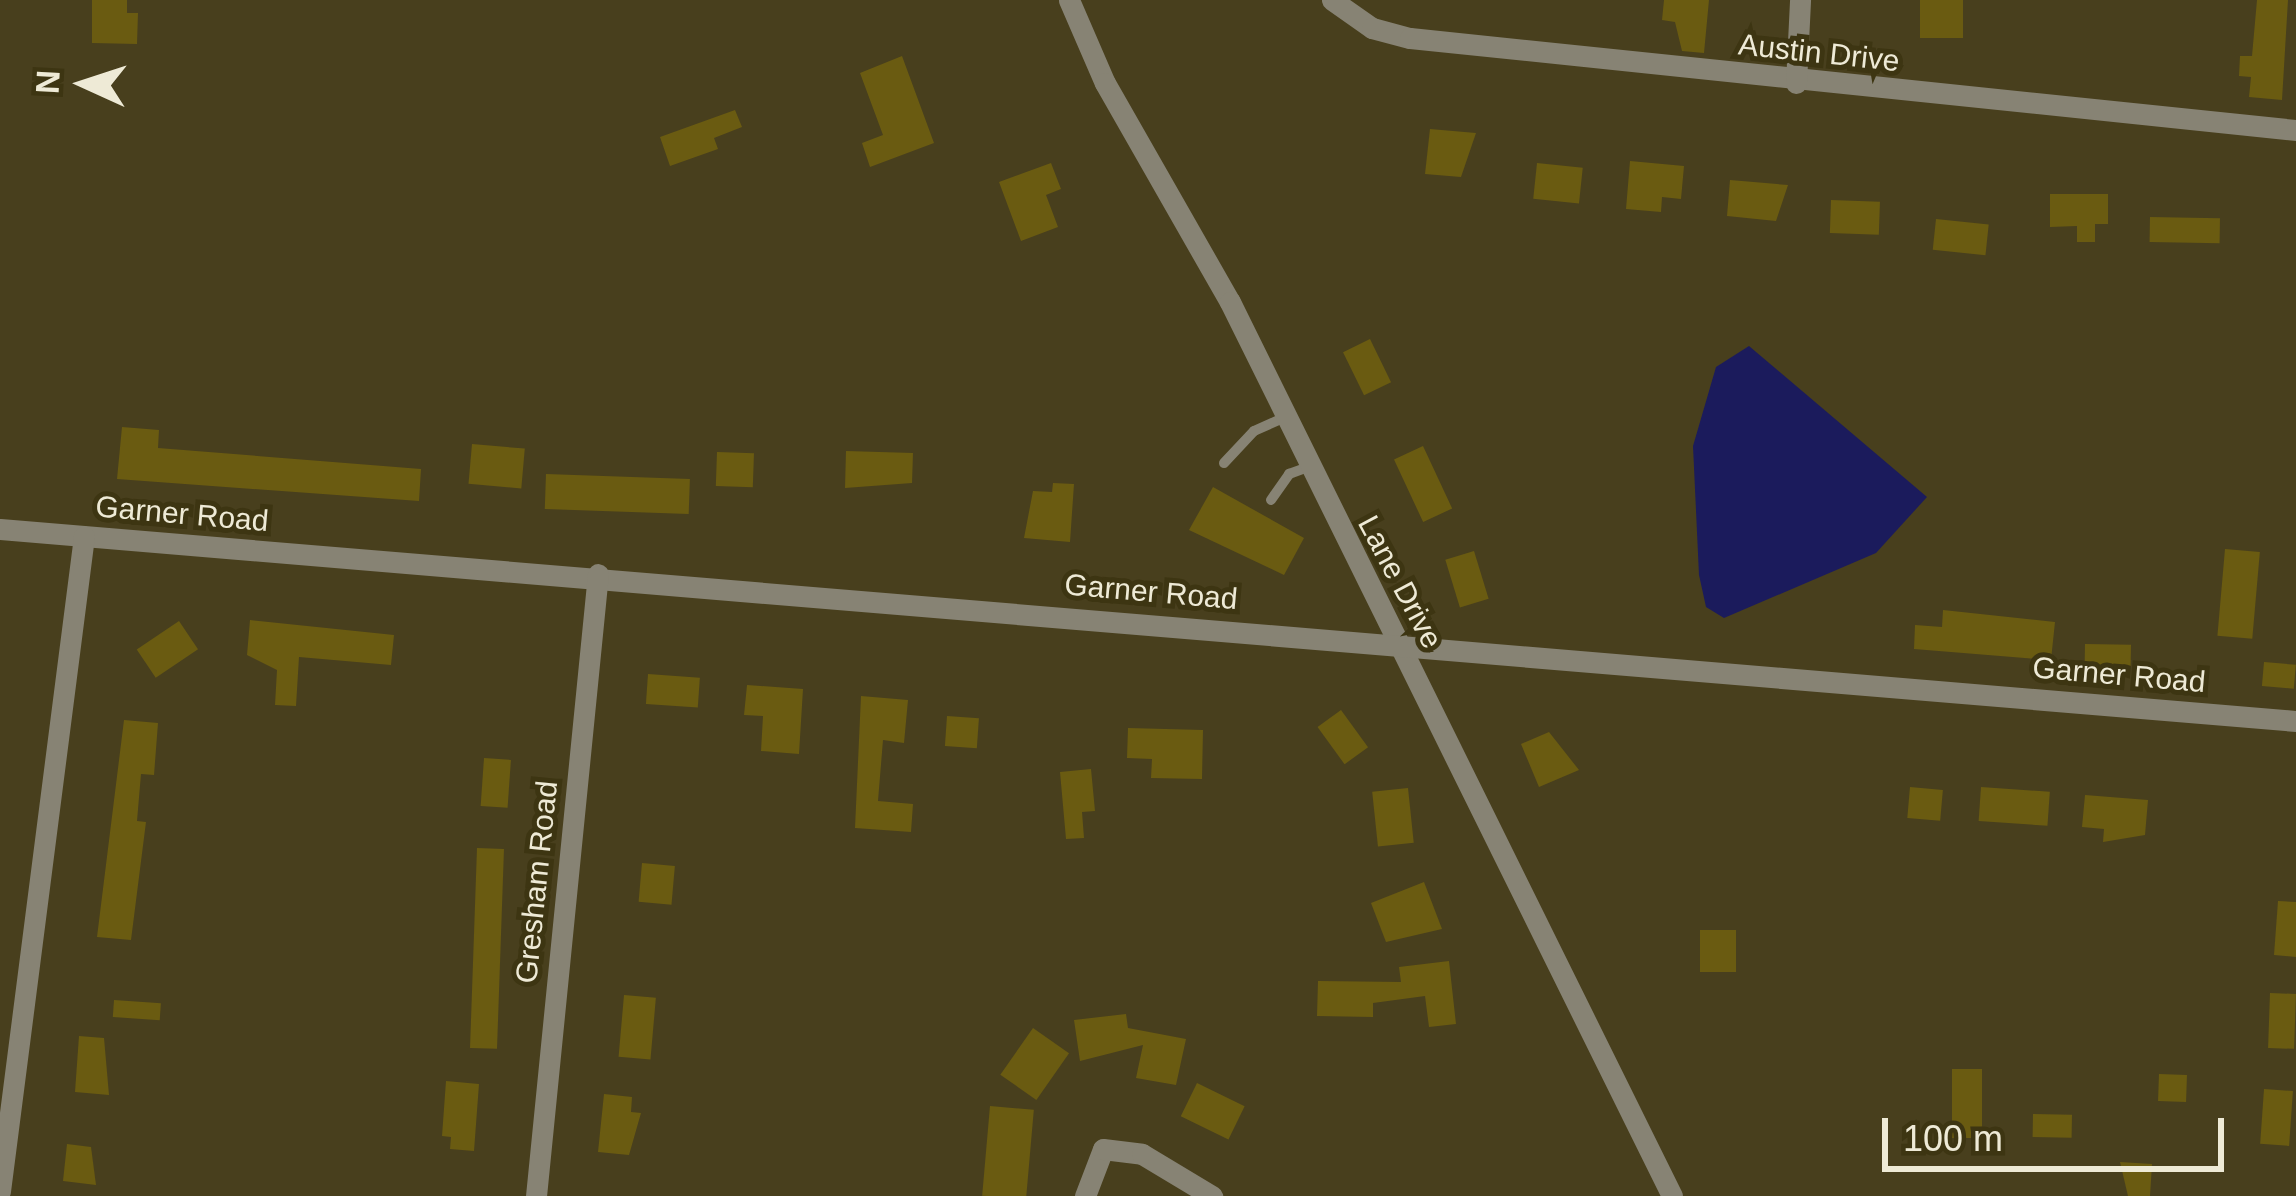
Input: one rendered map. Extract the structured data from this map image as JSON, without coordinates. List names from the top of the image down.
{
  "streets": {
    "street": [
      "Austin Drive",
      "Garner Road",
      "Lane Drive",
      "Gresham Road"
    ]
  },
  "crossings": [
    ["Garner Road", "Lane Drive"],
    ["Garner Road", "Gresham Road"]
  ],
  "scale_bar": "100 m",
  "north": "left"
}
